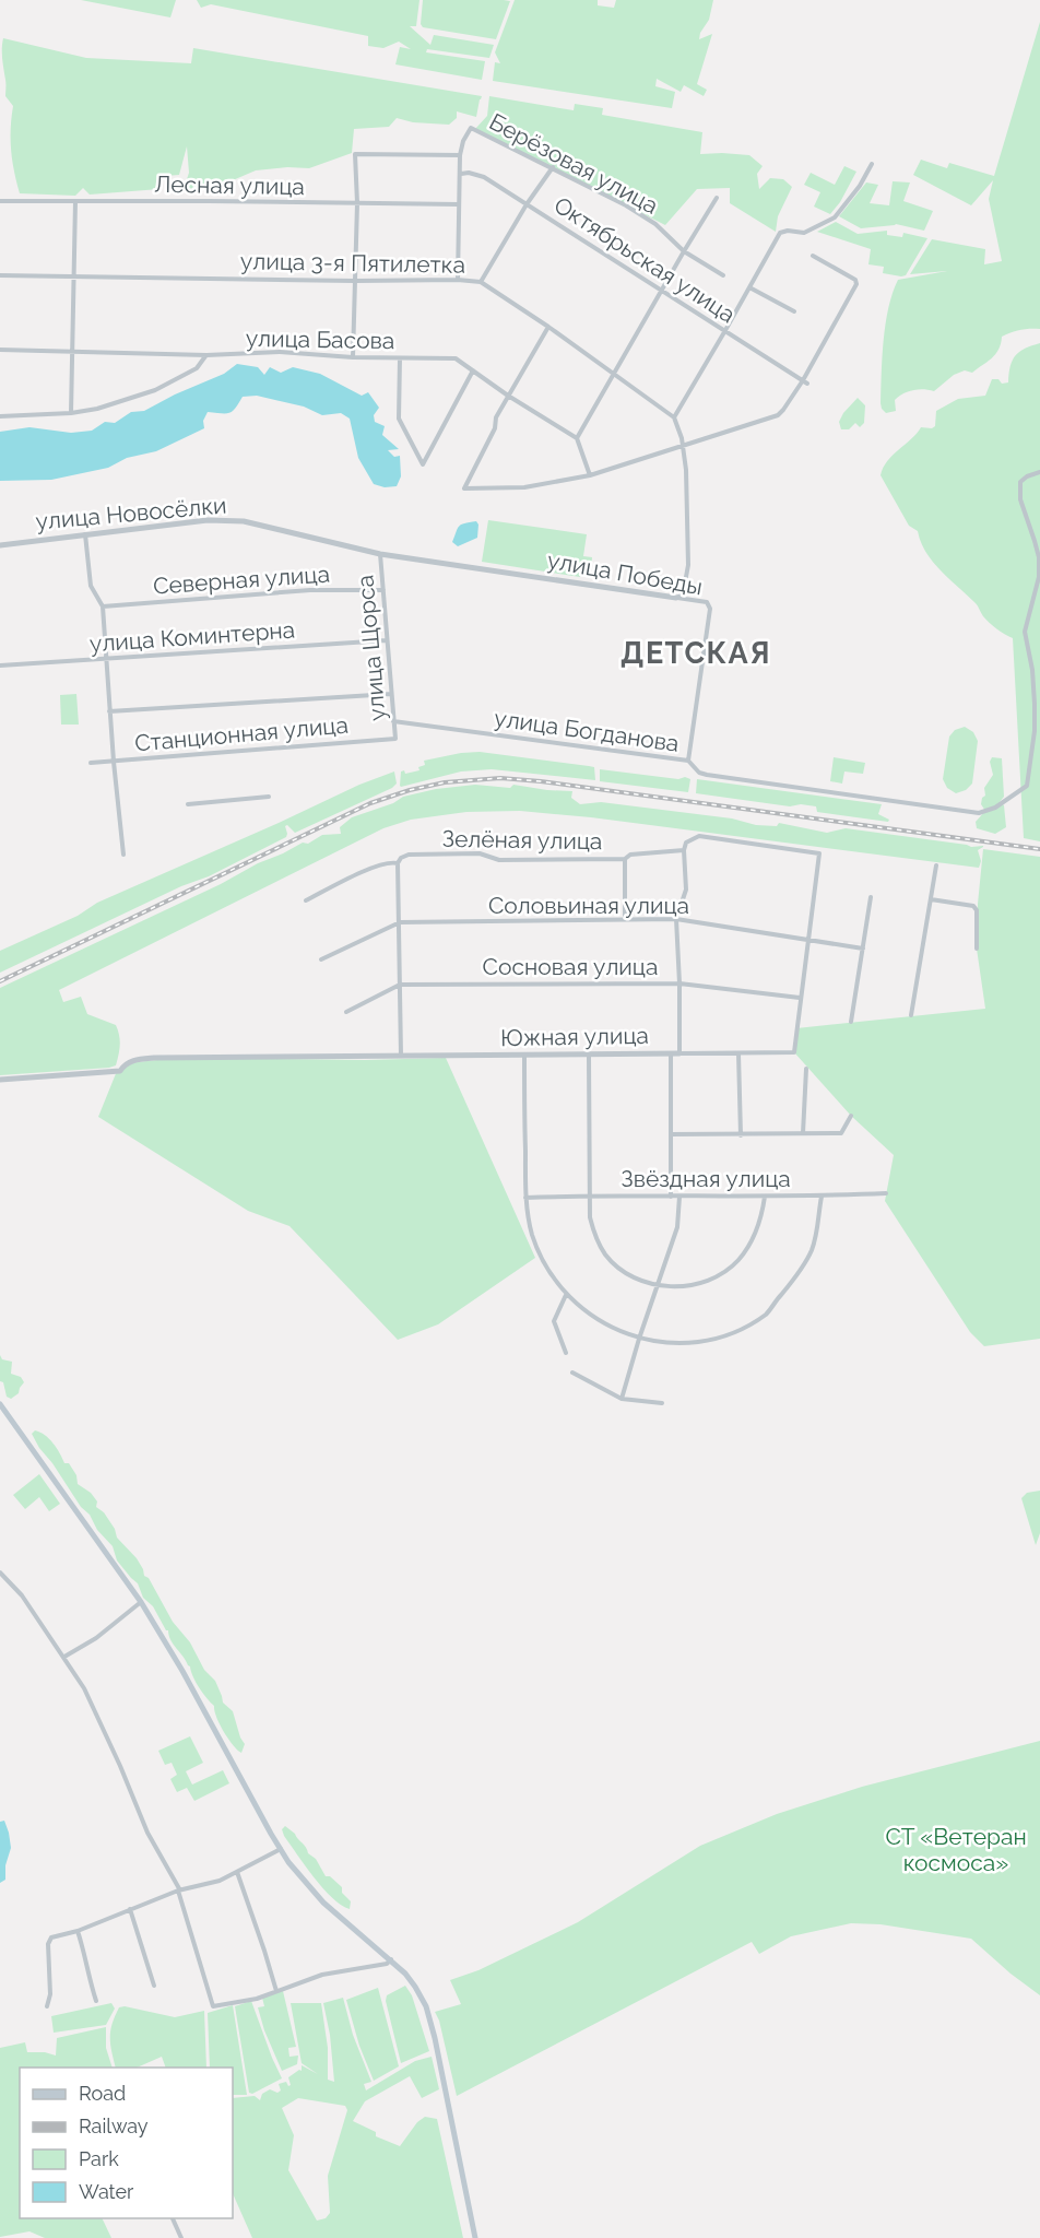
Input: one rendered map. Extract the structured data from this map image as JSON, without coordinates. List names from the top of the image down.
{
  "streets": {
    "street": [
      "Берёзовая улица",
      "Лесная улица",
      "Октябрьская улица",
      "улица 3-я Пятилетка",
      "улица Басова",
      "улица Новосёлки",
      "улица Победы",
      "Северная улица",
      "улица Коминтерна",
      "улица Щорса",
      "улица Богданова",
      "Станционная улица",
      "Зелёная улица",
      "Соловьиная улица",
      "Сосновая улица",
      "Южная улица",
      "Звёздная улица"
    ]
  },
  "crossings": [
    ["улица Новосёлки", "улица Победы"],
    ["улица Новосёлки", "улица Щорса"],
    ["улица Победы", "улица Щорса"],
    ["улица Победы", "улица Богданова"],
    ["Северная улица", "улица Щорса"],
    ["улица Коминтерна", "улица Щорса"],
    ["улица Щорса", "улица Богданова"],
    ["улица Щорса", "Станционная улица"],
    ["Зелёная улица", "Соловьиная улица"],
    ["Сосновая улица", "Южная улица"]
  ],
  "districts": ["ДЕТСКАЯ"],
  "parks": ["СТ «Ветеран космоса»"],
  "legend": [
    "Road",
    "Railway",
    "Park",
    "Water"
  ]
}
